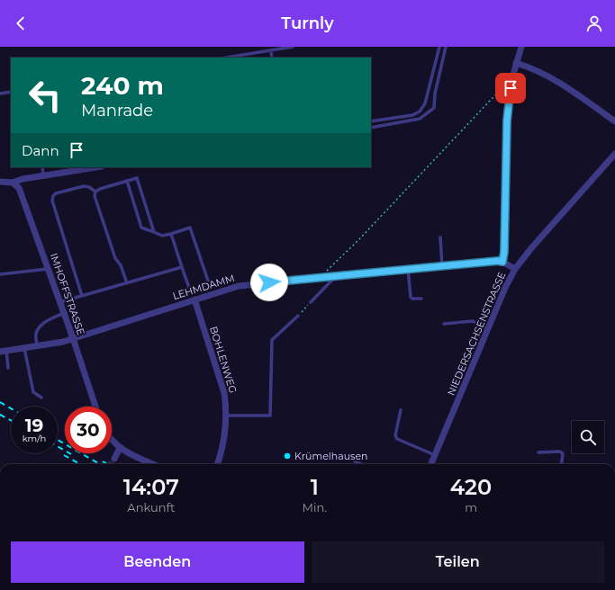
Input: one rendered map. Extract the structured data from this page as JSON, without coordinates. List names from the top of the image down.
{
  "streets": {
    "street": [
      "LEHMDAMM",
      "IMHOFFSTRASSE",
      "NIEDERSACHSENSTRASSE",
      "BOHLENWEG"
    ]
  },
  "crossings": [
    ["LEHMDAMM", "IMHOFFSTRASSE"],
    ["LEHMDAMM", "BOHLENWEG"]
  ],
  "places": ["Krümelhausen"],
  "page": {
    "header": "Turnly",
    "turn": ["240 m", "Manrade"],
    "then": "Dann",
    "speed": "19 km/h",
    "limit": "30",
    "eta": [
      "14:07",
      "Ankunft",
      "1",
      "Min.",
      "420",
      "m"
    ],
    "buttons": ["Beenden", "Teilen"]
  }
}
